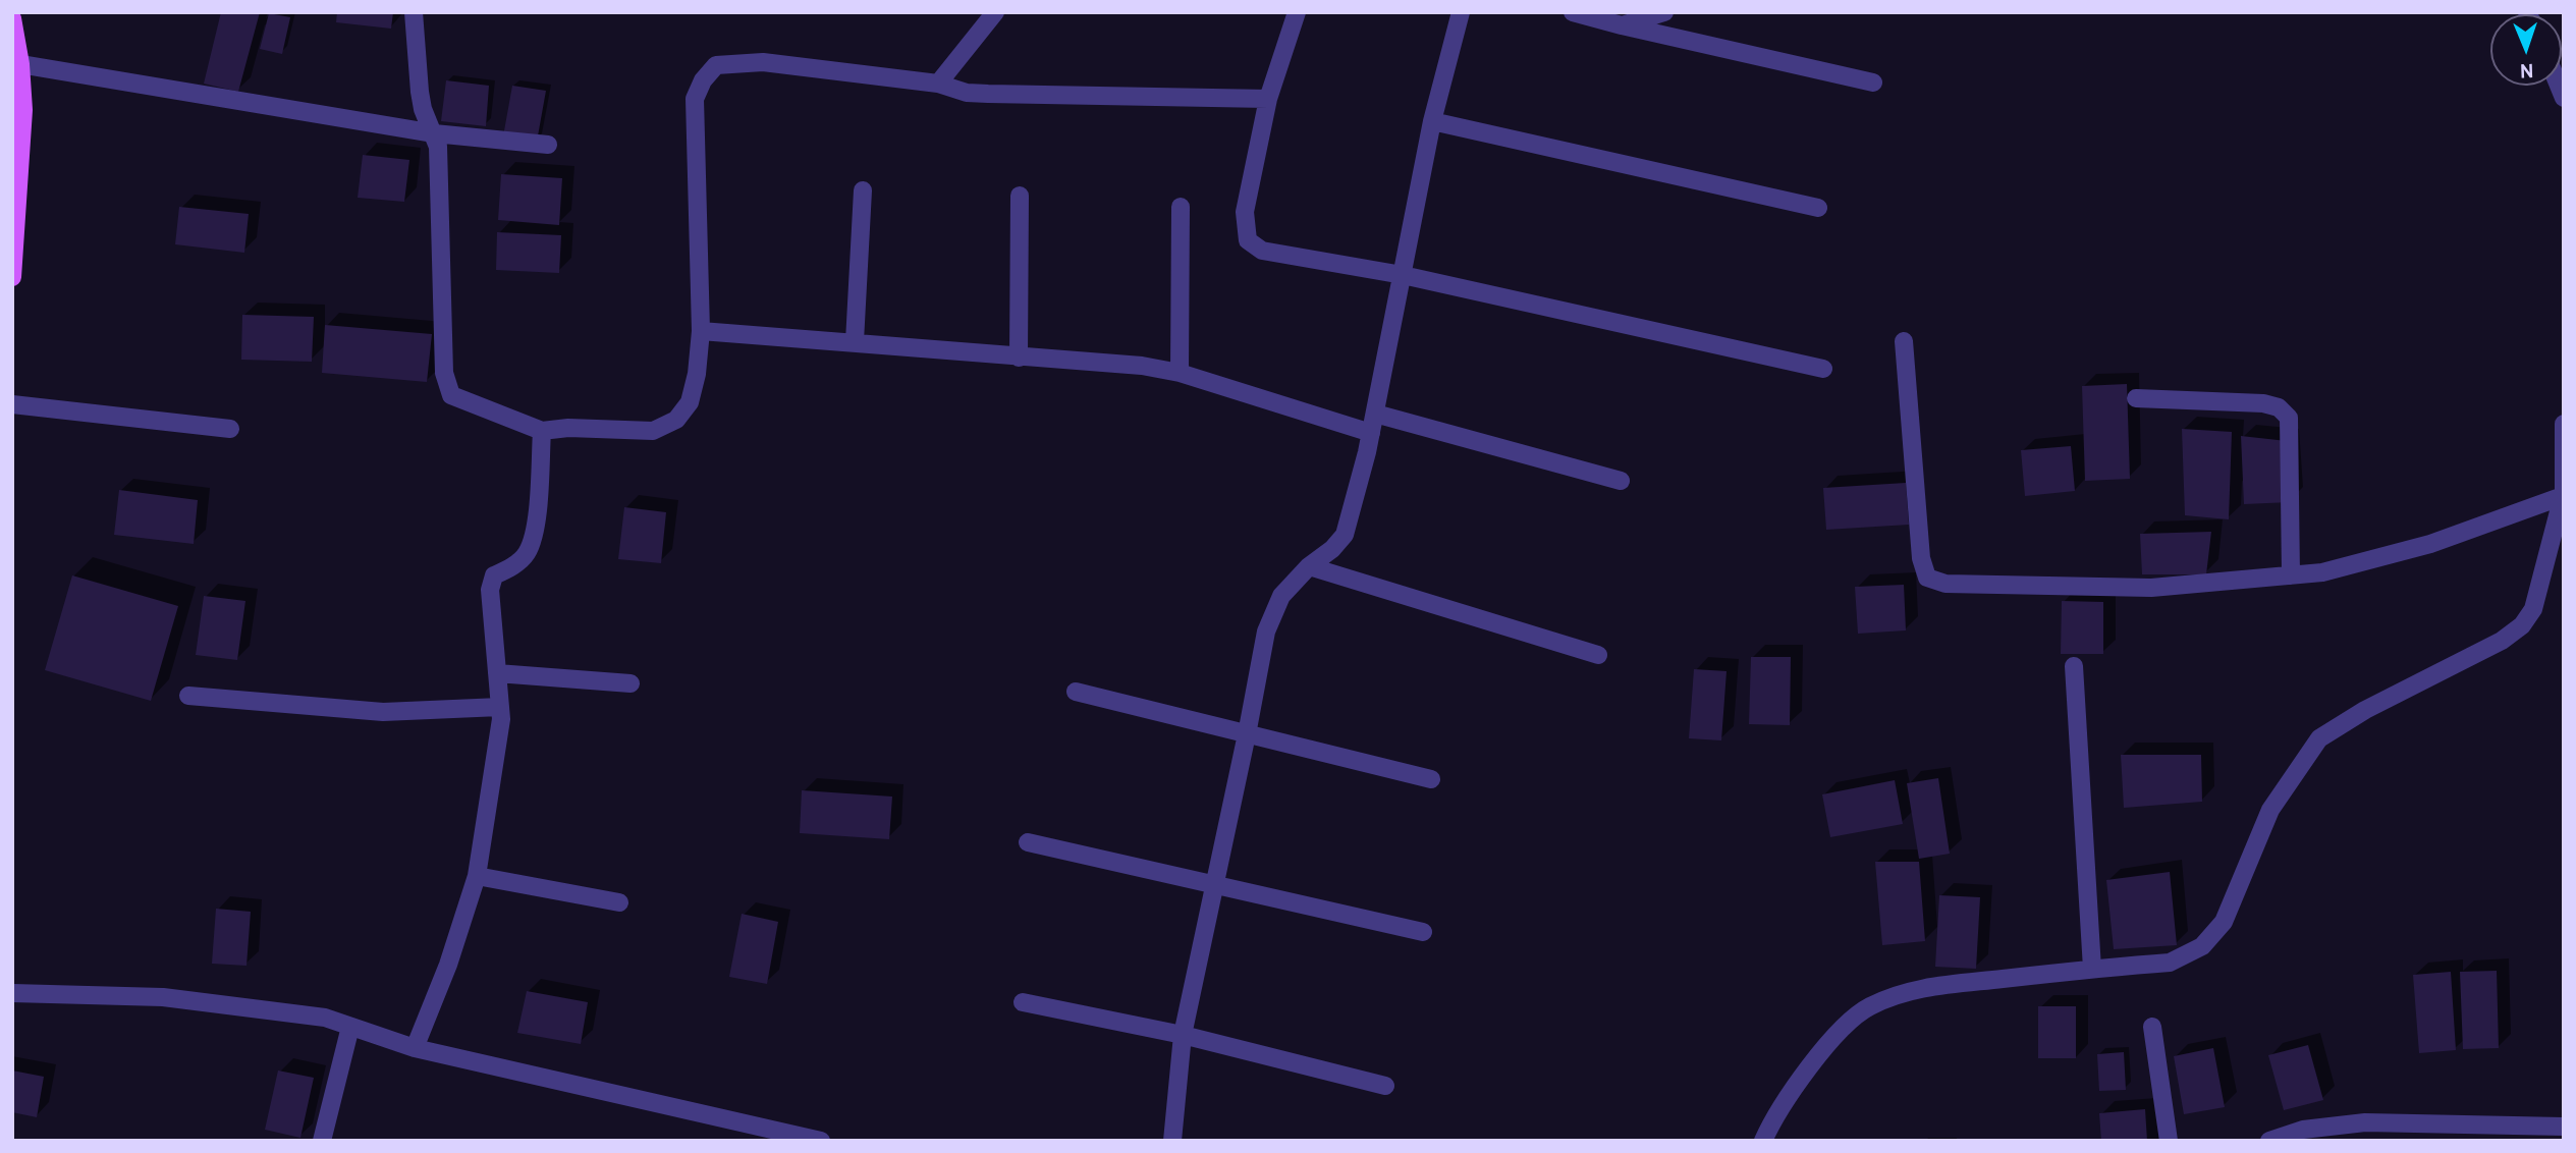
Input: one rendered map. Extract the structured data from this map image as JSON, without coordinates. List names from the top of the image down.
{
  "north": "bottom"
}
